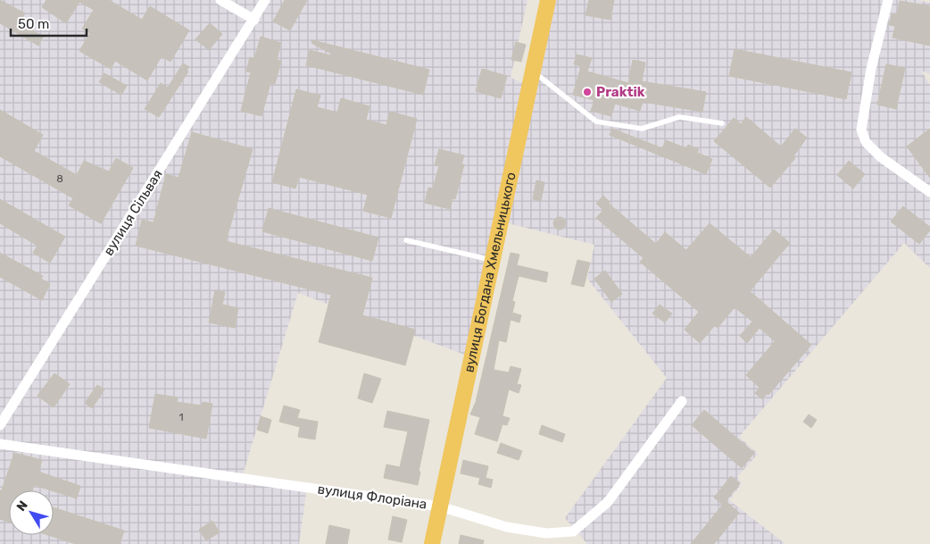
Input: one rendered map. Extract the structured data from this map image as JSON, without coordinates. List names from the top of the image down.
{
  "streets": {
    "highway": ["вулиця Богдана Хмельницького"],
    "street": ["вулиця Сільвая", "вулиця Флоріана"]
  },
  "crossings": [
    ["вулиця Богдана Хмельницького", "вулиця Флоріана"]
  ],
  "places": ["Praktik"],
  "house_numbers": ["8", "1"],
  "scale_bar": "50 m",
  "north": "top left"
}
